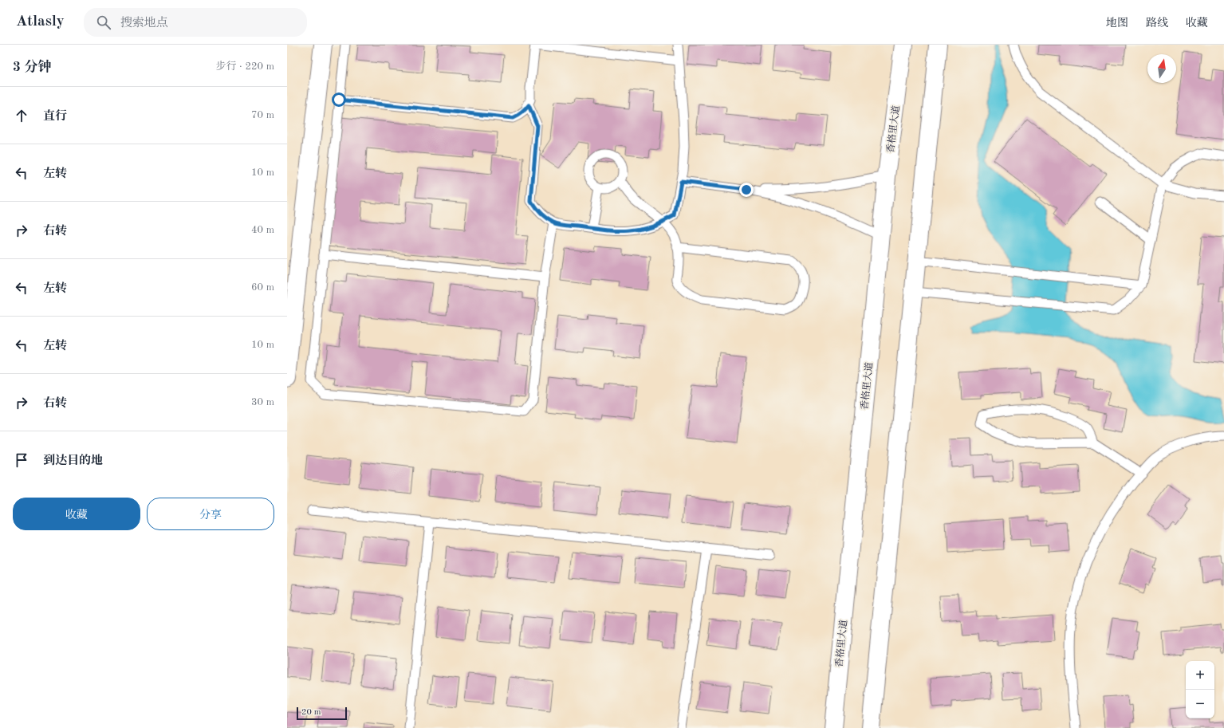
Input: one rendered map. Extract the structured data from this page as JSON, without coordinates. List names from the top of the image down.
{
  "streets": {
    "main road": ["香格里大道"]
  },
  "scale_bar": "20 m",
  "north": "top",
  "page": {
    "header": "Atlasly",
    "search": "搜索地点",
    "nav": ["地图", "路线", "收藏"],
    "heading": ["3 分钟", "步行 · 220 m"],
    "list": [
      ["直行", "70 m"],
      ["左转", "10 m"],
      ["右转", "40 m"],
      ["左转", "60 m"],
      ["左转", "10 m"],
      ["右转", "30 m"],
      "到达目的地"
    ],
    "buttons": ["收藏", "分享"],
    "map_buttons": ["+", "−"],
    "scale": "20 m"
  }
}
